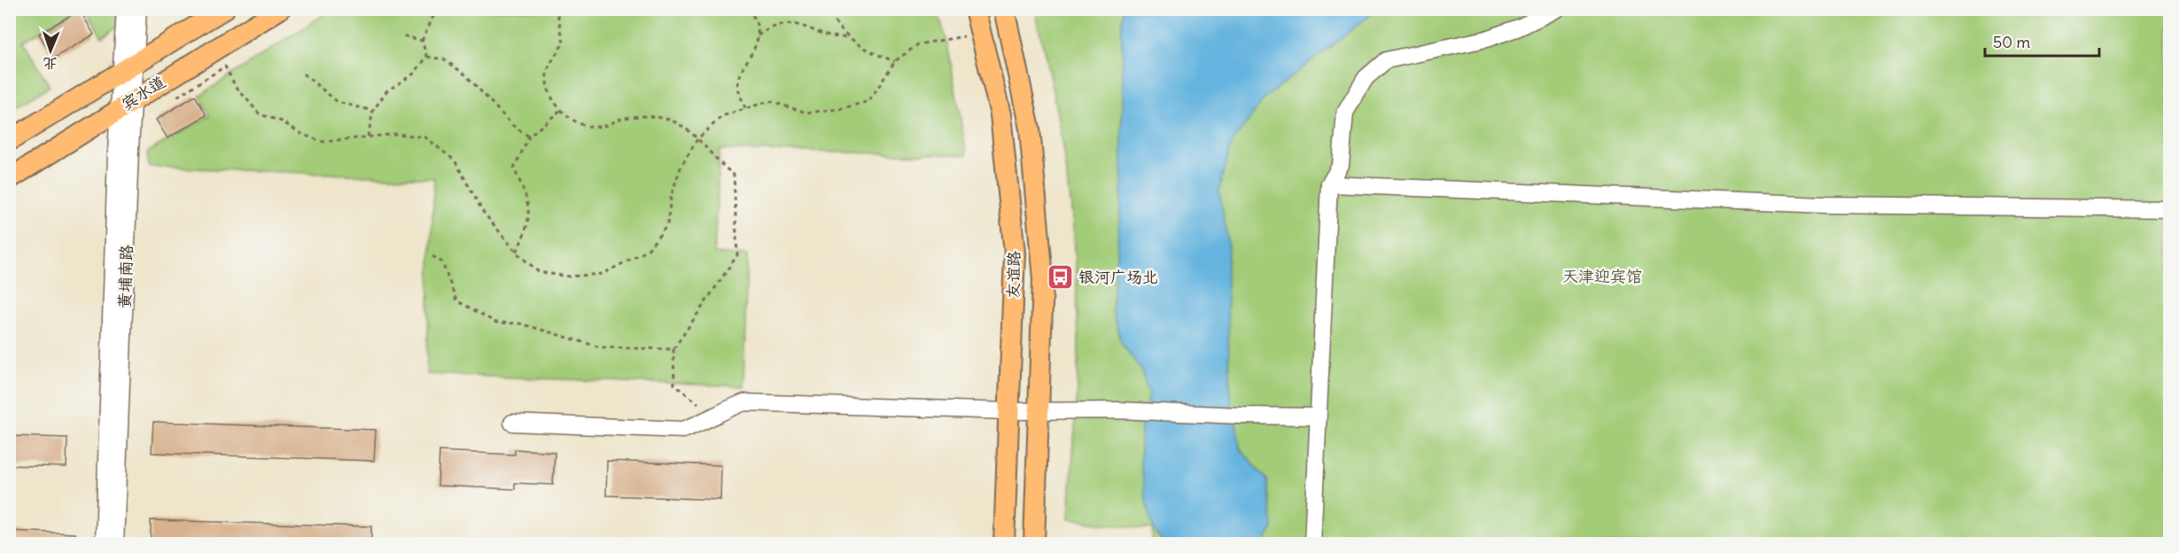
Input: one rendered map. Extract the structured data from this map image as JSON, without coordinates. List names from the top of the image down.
{
  "streets": {
    "main road": ["宾水道", "友谊路"],
    "street": ["黄埔南路"]
  },
  "crossings": [
    ["宾水道", "黄埔南路"]
  ],
  "parks": ["天津迎宾馆"],
  "places": {
    "bus stop": ["银河广场北"]
  },
  "scale_bar": "50 m",
  "north": "bottom"
}
